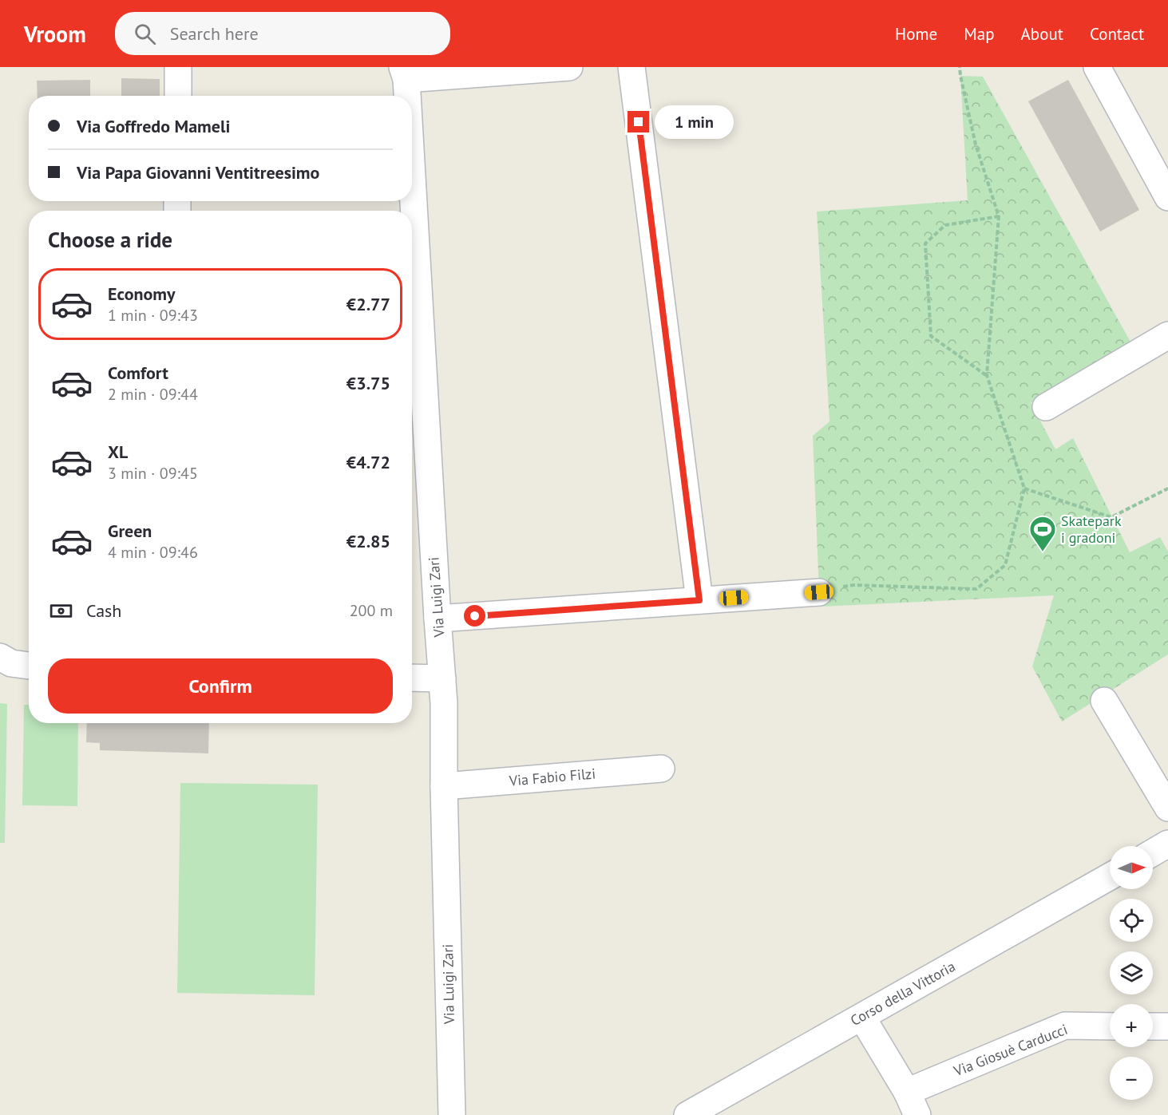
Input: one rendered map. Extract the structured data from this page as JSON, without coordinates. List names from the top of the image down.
{
  "streets": {
    "street": [
      "Via Luigi Zari",
      "Via Fabio Filzi",
      "Corso della Vittoria",
      "Via Giosuè Carducci"
    ]
  },
  "crossings": [
    ["Via Luigi Zari", "Via Fabio Filzi"]
  ],
  "places": {
    "sports": ["Skatepark i gradoni"]
  },
  "north": "right",
  "page": {
    "header": "Vroom",
    "search": "Search here",
    "nav": [
      "Home",
      "Map",
      "About",
      "Contact"
    ],
    "banner": ["Via Goffredo Mameli", "Via Papa Giovanni Ventitreesimo"],
    "bubble": "1 min",
    "heading": "Choose a ride",
    "list": [
      {
        "name": "Economy",
        "note": "1 min · 09:43",
        "value": "€2.77"
      },
      {
        "name": "Comfort",
        "note": "2 min · 09:44",
        "value": "€3.75"
      },
      {
        "name": "XL",
        "note": "3 min · 09:45",
        "value": "€4.72"
      },
      {
        "name": "Green",
        "note": "4 min · 09:46",
        "value": "€2.85"
      }
    ],
    "pay": ["Cash", "200 m"],
    "buttons": "Confirm",
    "map_buttons": ["+", "−"]
  }
}
